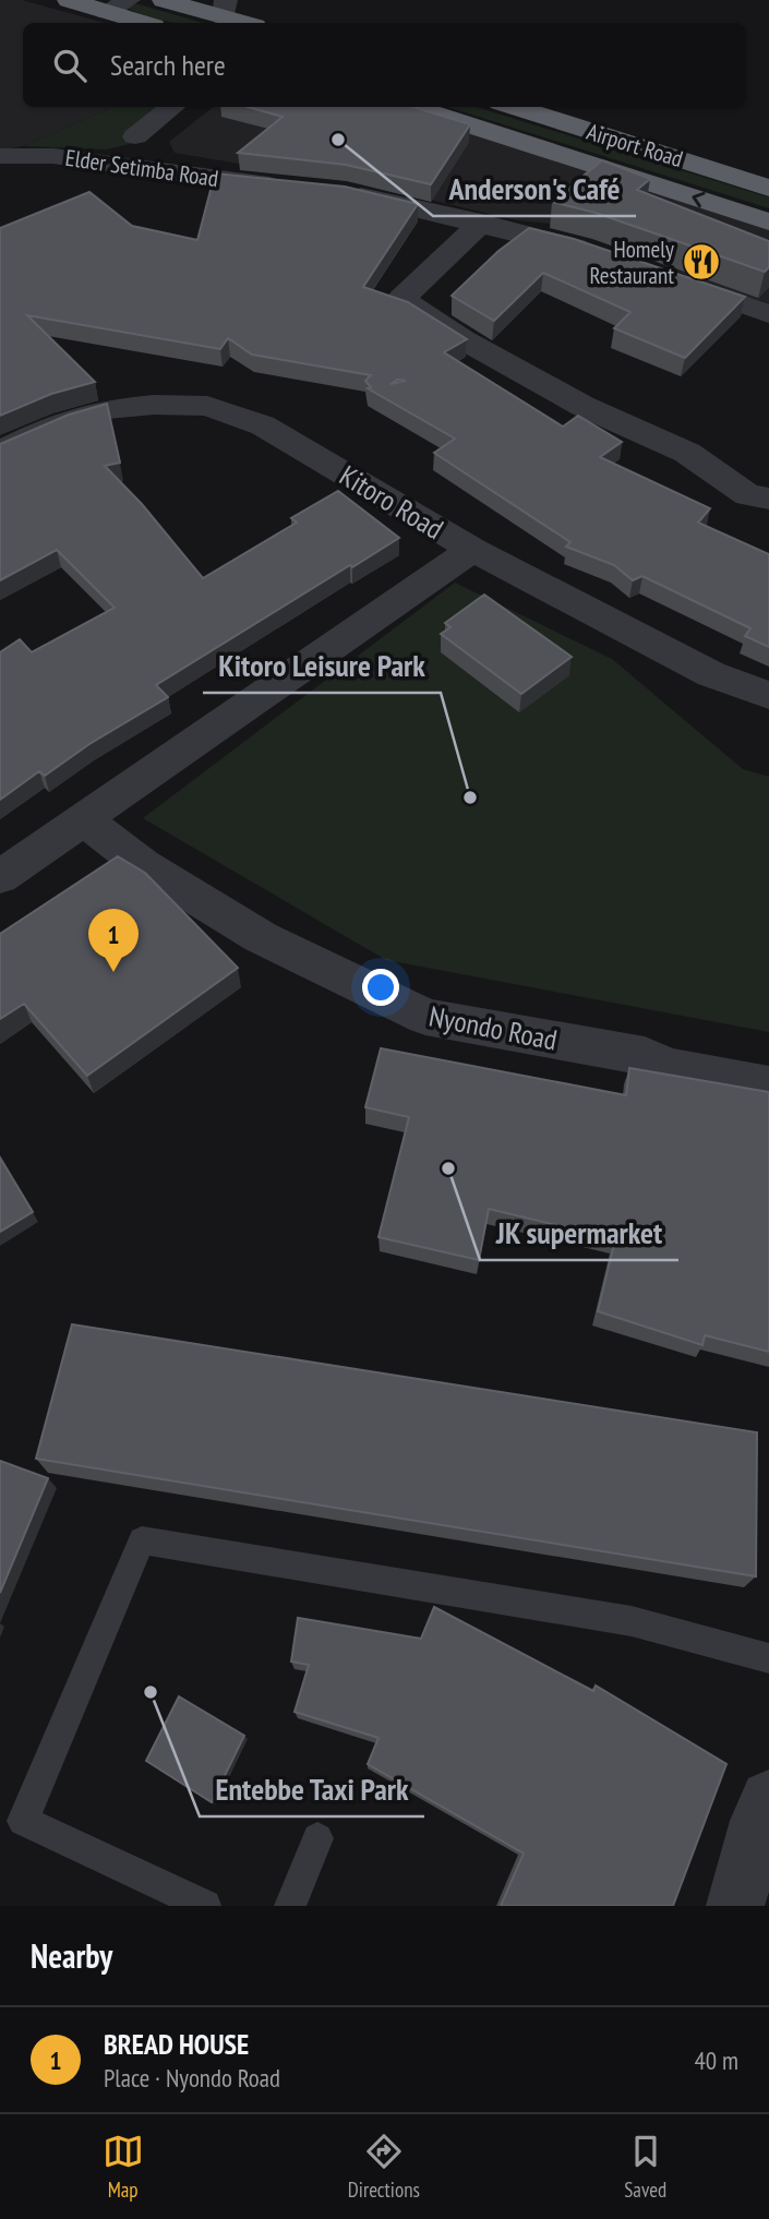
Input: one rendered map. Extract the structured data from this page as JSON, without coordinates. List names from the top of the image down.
{
  "streets": {
    "highway": ["Airport Road"],
    "street": ["Elder Setimba Road", "Kitoro Road", "Nyondo Road"]
  },
  "places": {
    "other": [
      "Anderson's Café",
      "Kitoro Leisure Park",
      "JK supermarket",
      "Entebbe Taxi Park"
    ],
    "restaurant": ["Homely Restaurant"]
  },
  "page": {
    "search": "Search here",
    "pins": "1",
    "heading": "Nearby",
    "list": [
      {
        "mark": "1",
        "name": "BREAD HOUSE",
        "note": "Place · Nyondo Road",
        "value": "40 m"
      }
    ],
    "nav": ["Map", "Directions", "Saved"]
  }
}
